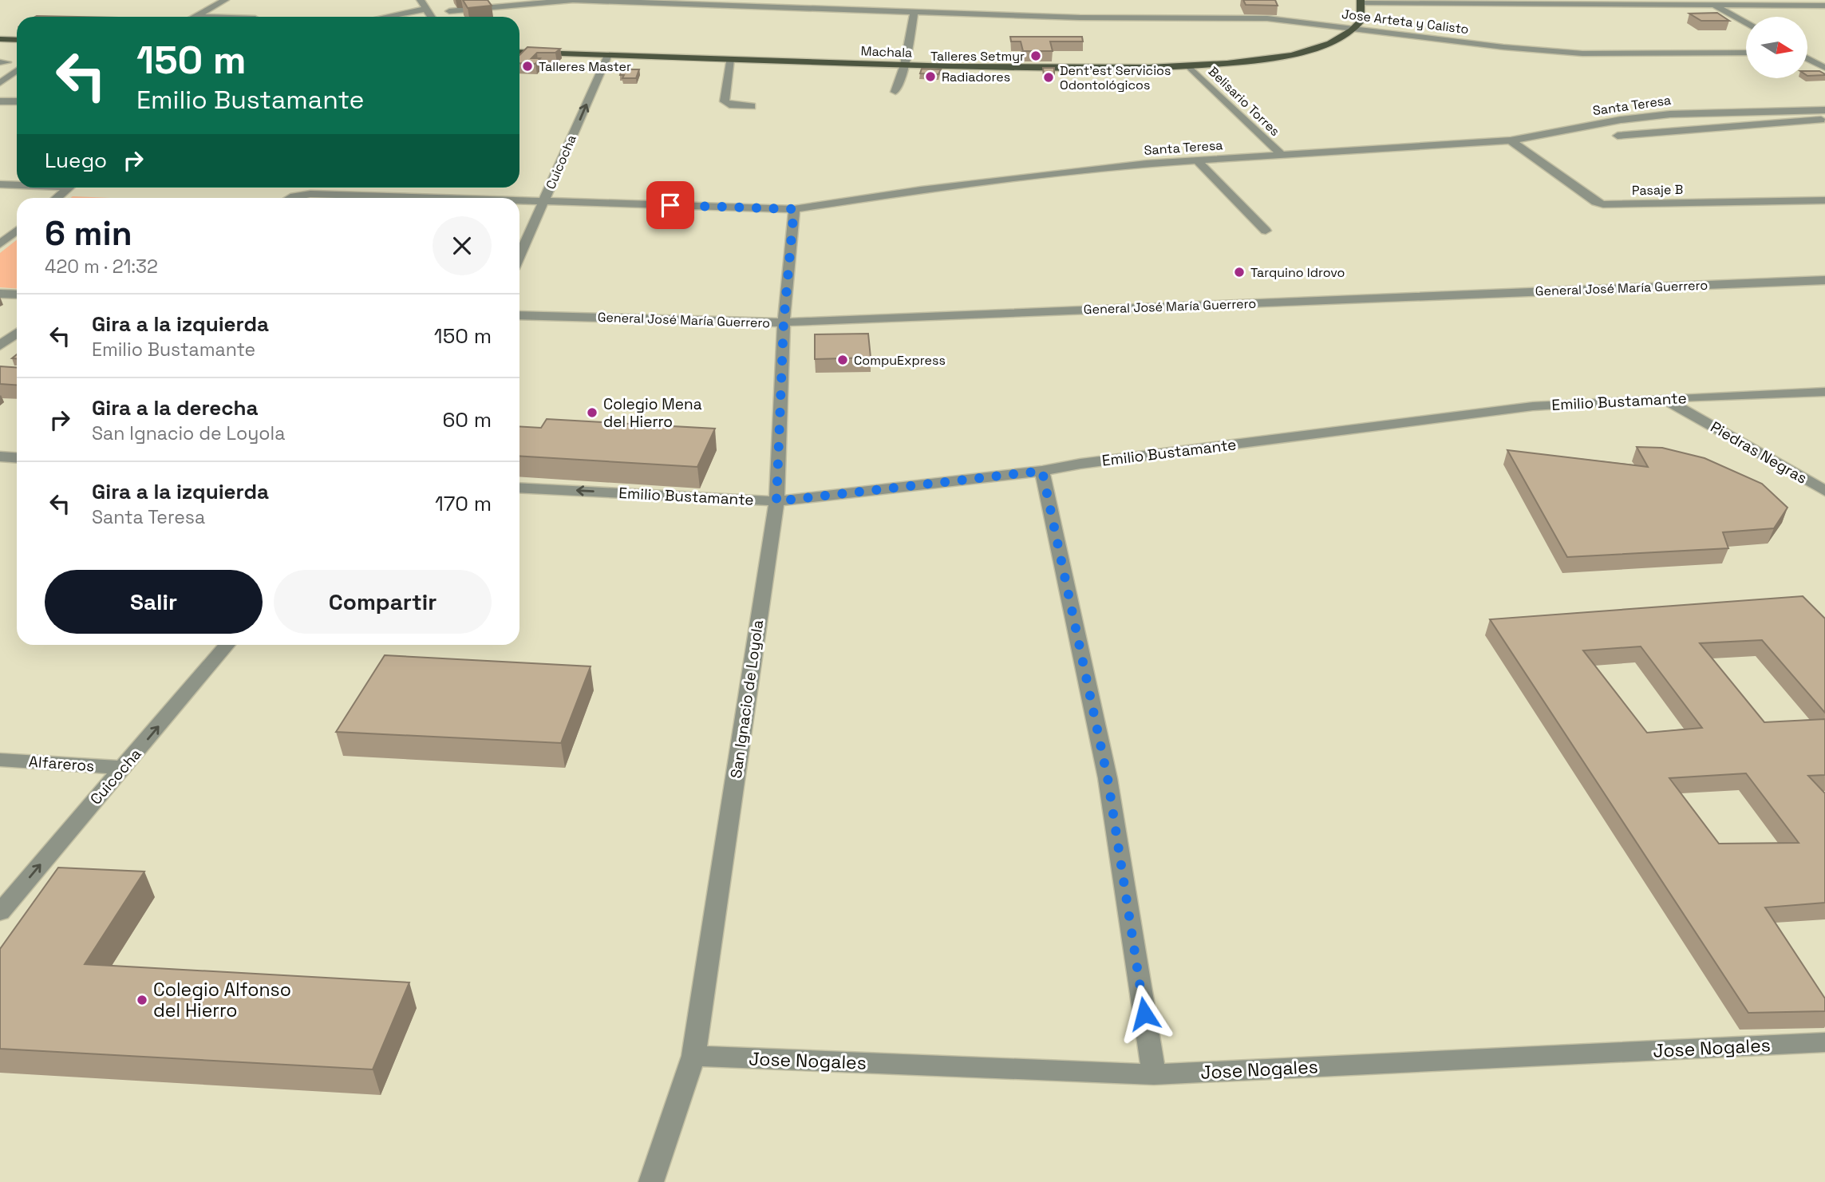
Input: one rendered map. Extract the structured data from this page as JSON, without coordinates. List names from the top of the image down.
{
  "streets": {
    "main road": ["Machala"],
    "street": [
      "Jose Arteta y Calisto",
      "Belisario Torres",
      "Santa Teresa",
      "Cuicocha",
      "Pasaje B",
      "General José María Guerrero",
      "Emilio Bustamante",
      "Piedras Negras",
      "San Ignacio de Loyola",
      "Alfareros",
      "Jose Nogales"
    ]
  },
  "crossings": [
    ["Jose Arteta y Calisto", "Machala"],
    ["Machala", "Belisario Torres"],
    ["Machala", "Cuicocha"],
    ["Belisario Torres", "Santa Teresa"],
    ["Santa Teresa", "Cuicocha"],
    ["Santa Teresa", "Pasaje B"],
    ["Santa Teresa", "San Ignacio de Loyola"],
    ["Cuicocha", "Alfareros"],
    ["General José María Guerrero", "San Ignacio de Loyola"],
    ["Emilio Bustamante", "Piedras Negras"],
    ["Emilio Bustamante", "San Ignacio de Loyola"],
    ["San Ignacio de Loyola", "Jose Nogales"]
  ],
  "one_way": ["Cuicocha"],
  "places": [
    "Talleres Setmyr",
    "Talleres Master",
    "Radiadores",
    "Dent'est Servicios Odontológicos",
    "Tarquino Idrovo",
    "CompuExpress",
    "Colegio Mena del Hierro",
    "Colegio Alfonso del Hierro"
  ],
  "north": "right",
  "page": {
    "turn": ["150 m", "Emilio Bustamante"],
    "then": "Luego",
    "heading": ["6 min", "420 m · 21:32"],
    "list": [
      {
        "name": "Gira a la izquierda",
        "note": "Emilio Bustamante",
        "value": "150 m"
      },
      {
        "name": "Gira a la derecha",
        "note": "San Ignacio de Loyola",
        "value": "60 m"
      },
      {
        "name": "Gira a la izquierda",
        "note": "Santa Teresa",
        "value": "170 m"
      }
    ],
    "buttons": ["Salir", "Compartir"]
  }
}
